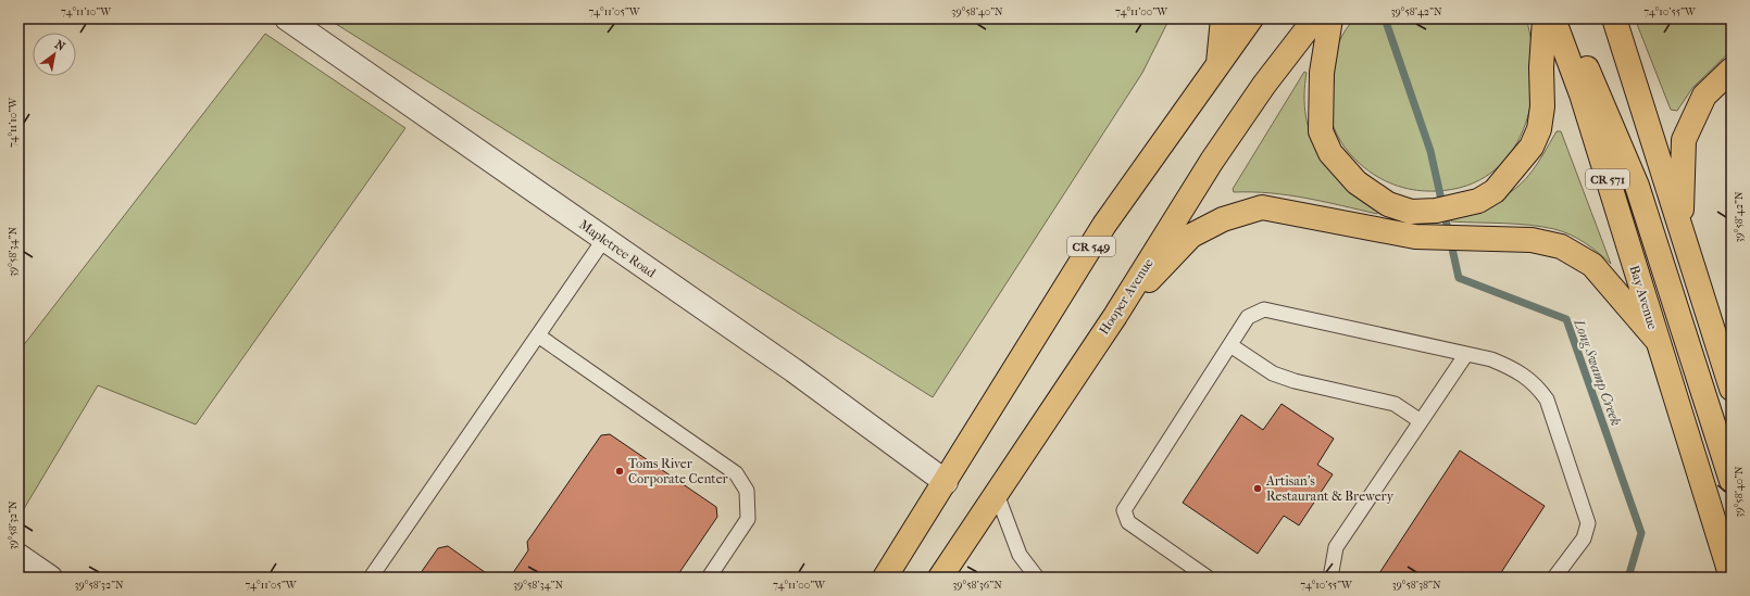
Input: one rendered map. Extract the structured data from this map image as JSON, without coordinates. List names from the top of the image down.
{
  "streets": {
    "main road": [
      "CR 571",
      "CR 549",
      "Hooper Avenue",
      "Bay Avenue"
    ],
    "street": ["Mapletree Road"]
  },
  "crossings": [
    ["CR 549", "Mapletree Road"]
  ],
  "water": ["Long Swamp Creek"],
  "places": ["Toms River Corporate Center", "Artisan's Restaurant & Brewery"],
  "north": "top right",
  "coordinates": [
    "74°11'10\"W",
    "74°11'05\"W",
    "39°58'40\"N",
    "74°11'00\"W",
    "39°58'42\"N",
    "74°10'55\"W",
    "39°58'34\"N",
    "39°58'32\"N",
    "39°58'36\"N",
    "39°58'38\"N"
  ]
}
